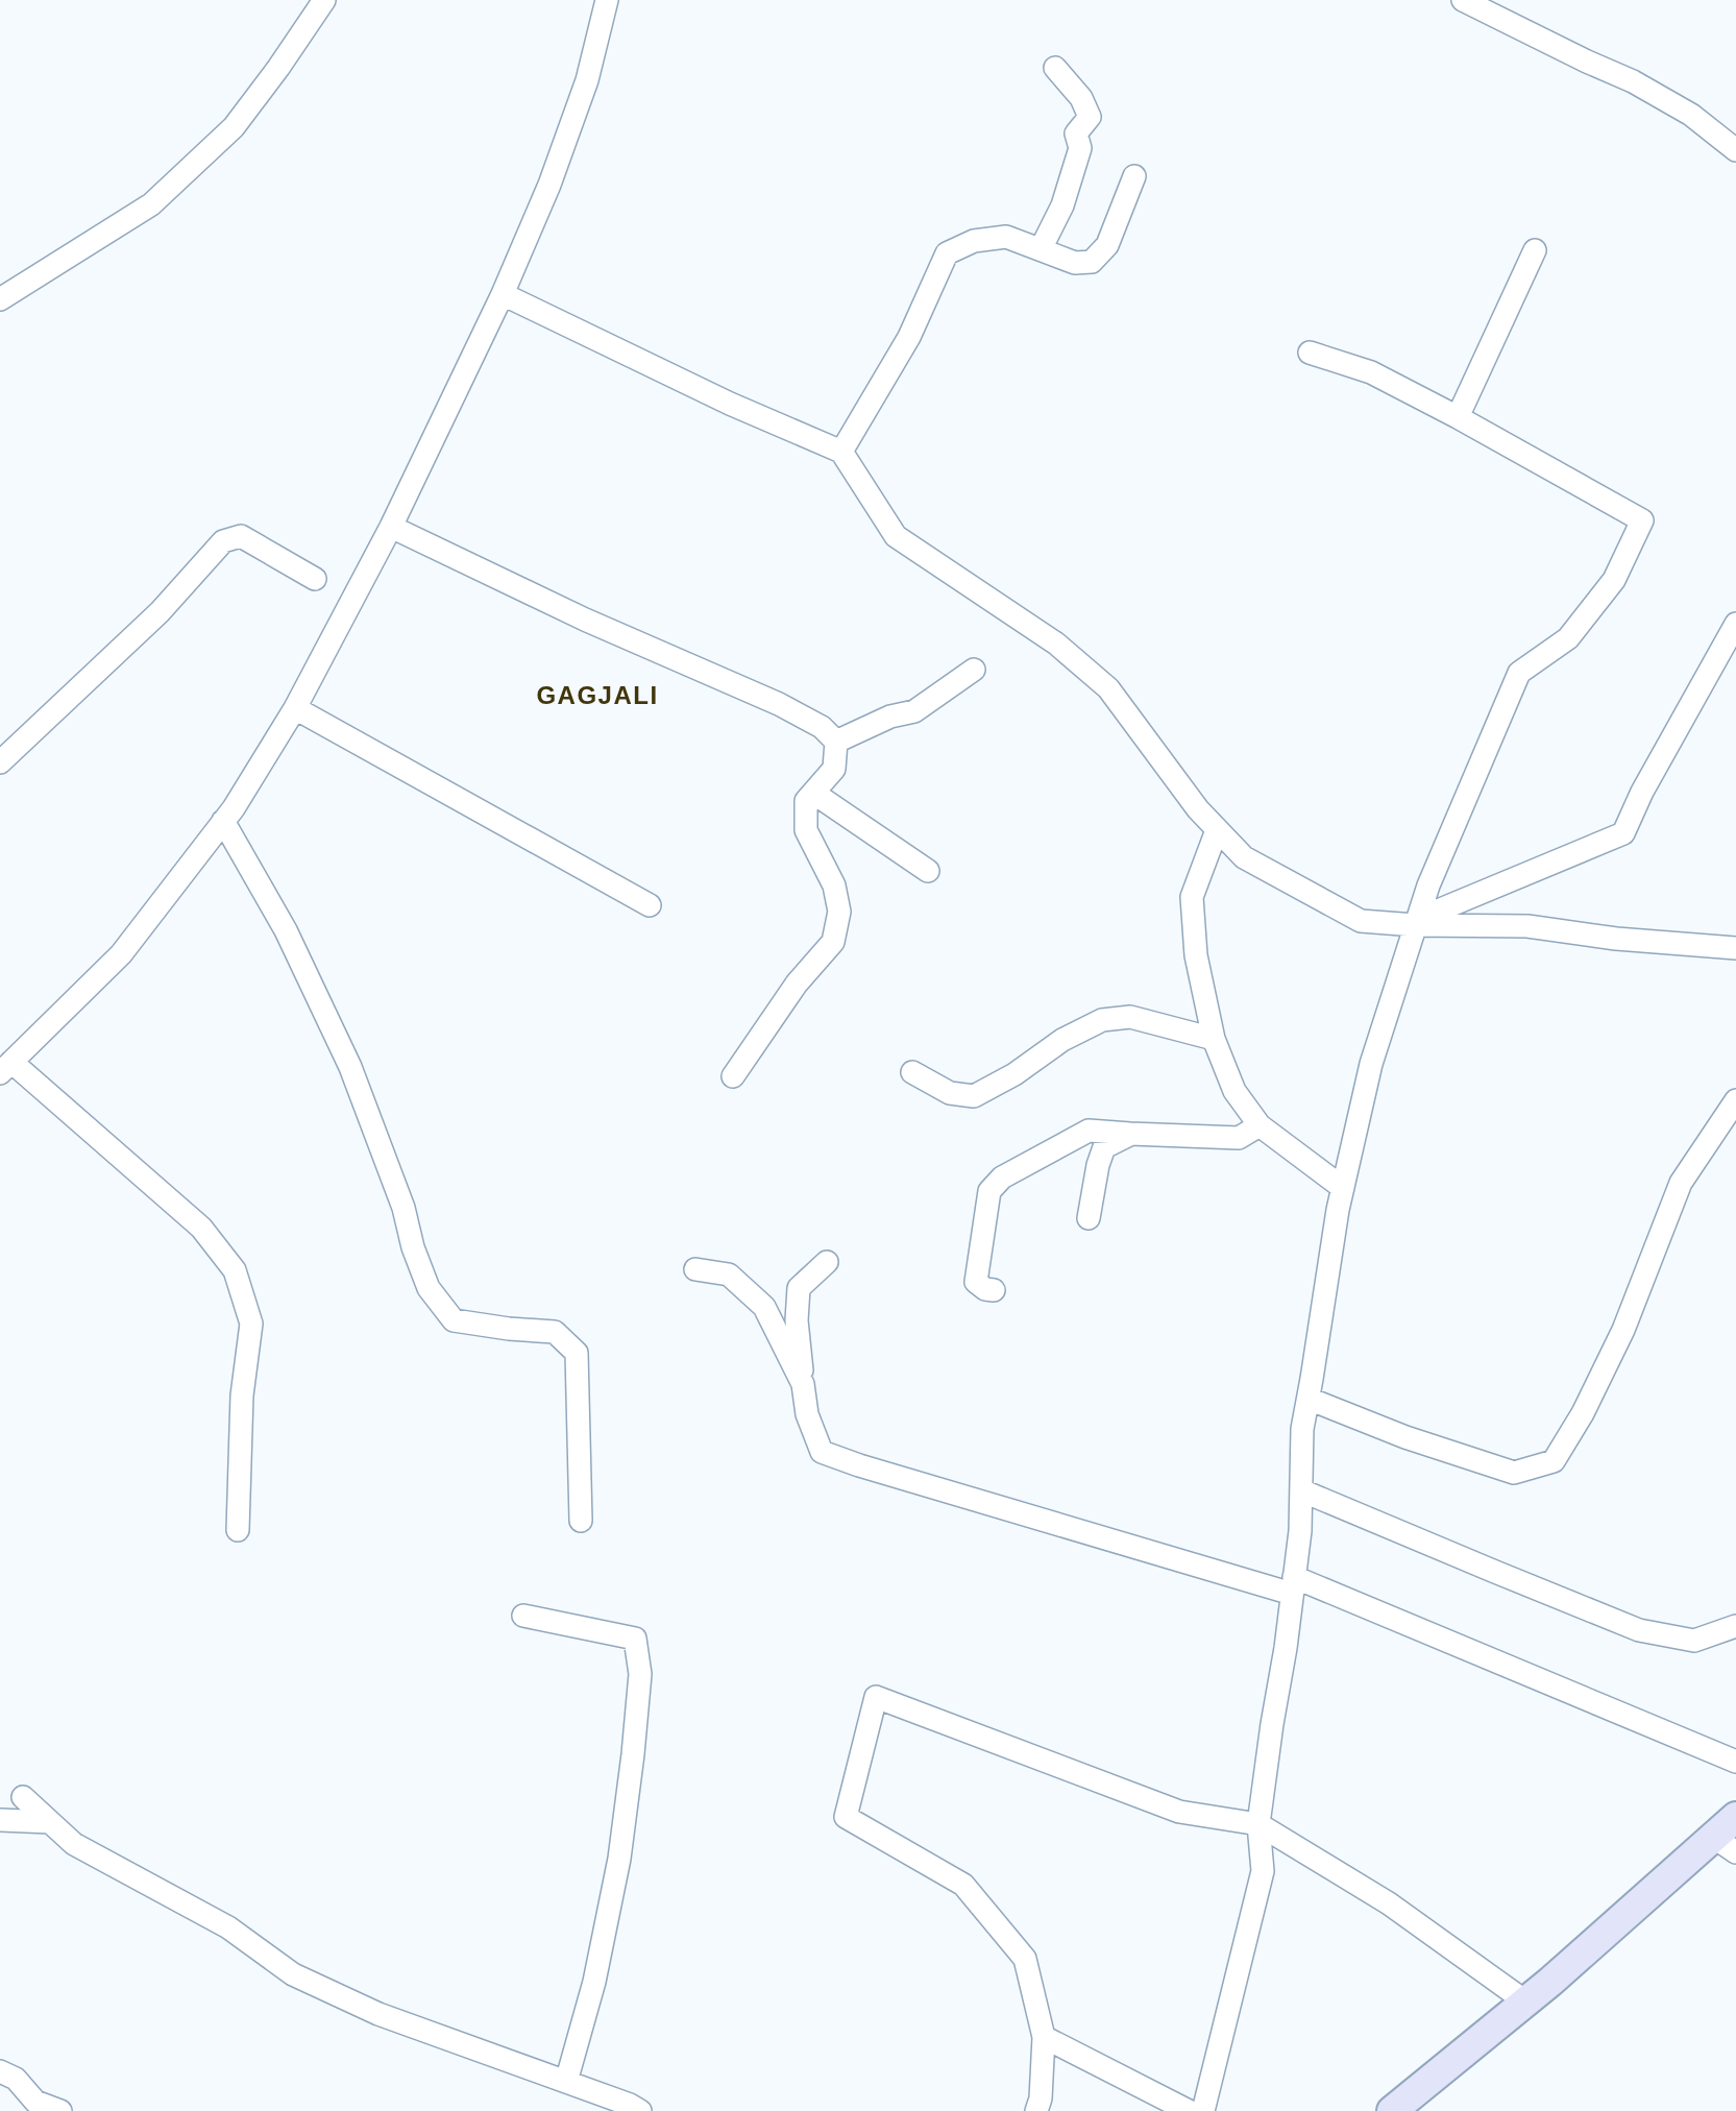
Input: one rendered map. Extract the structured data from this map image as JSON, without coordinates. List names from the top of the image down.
{
  "districts": ["GAGJALI"]
}
